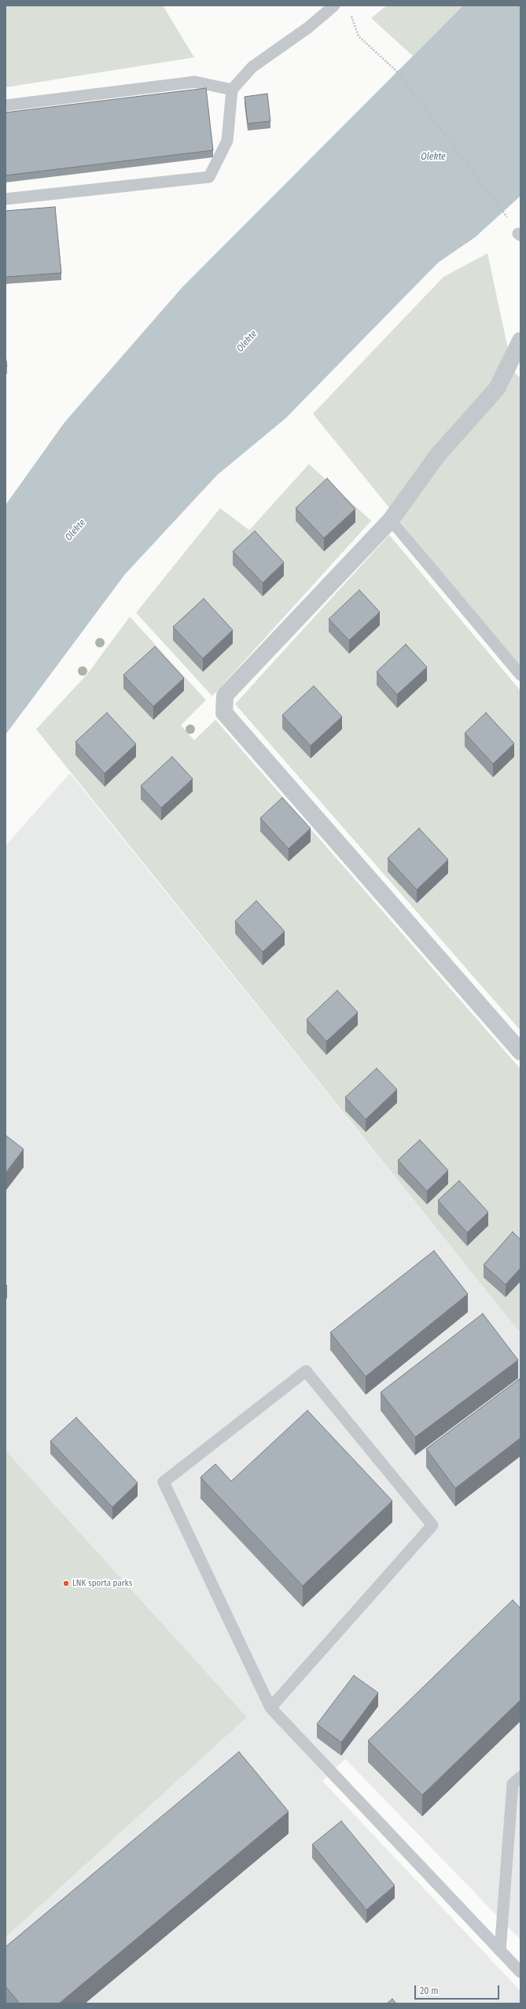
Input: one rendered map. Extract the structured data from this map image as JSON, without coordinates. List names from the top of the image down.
{
  "water": ["Olekte"],
  "places": ["LNK sporta parks"],
  "scale_bar": "20 m"
}
